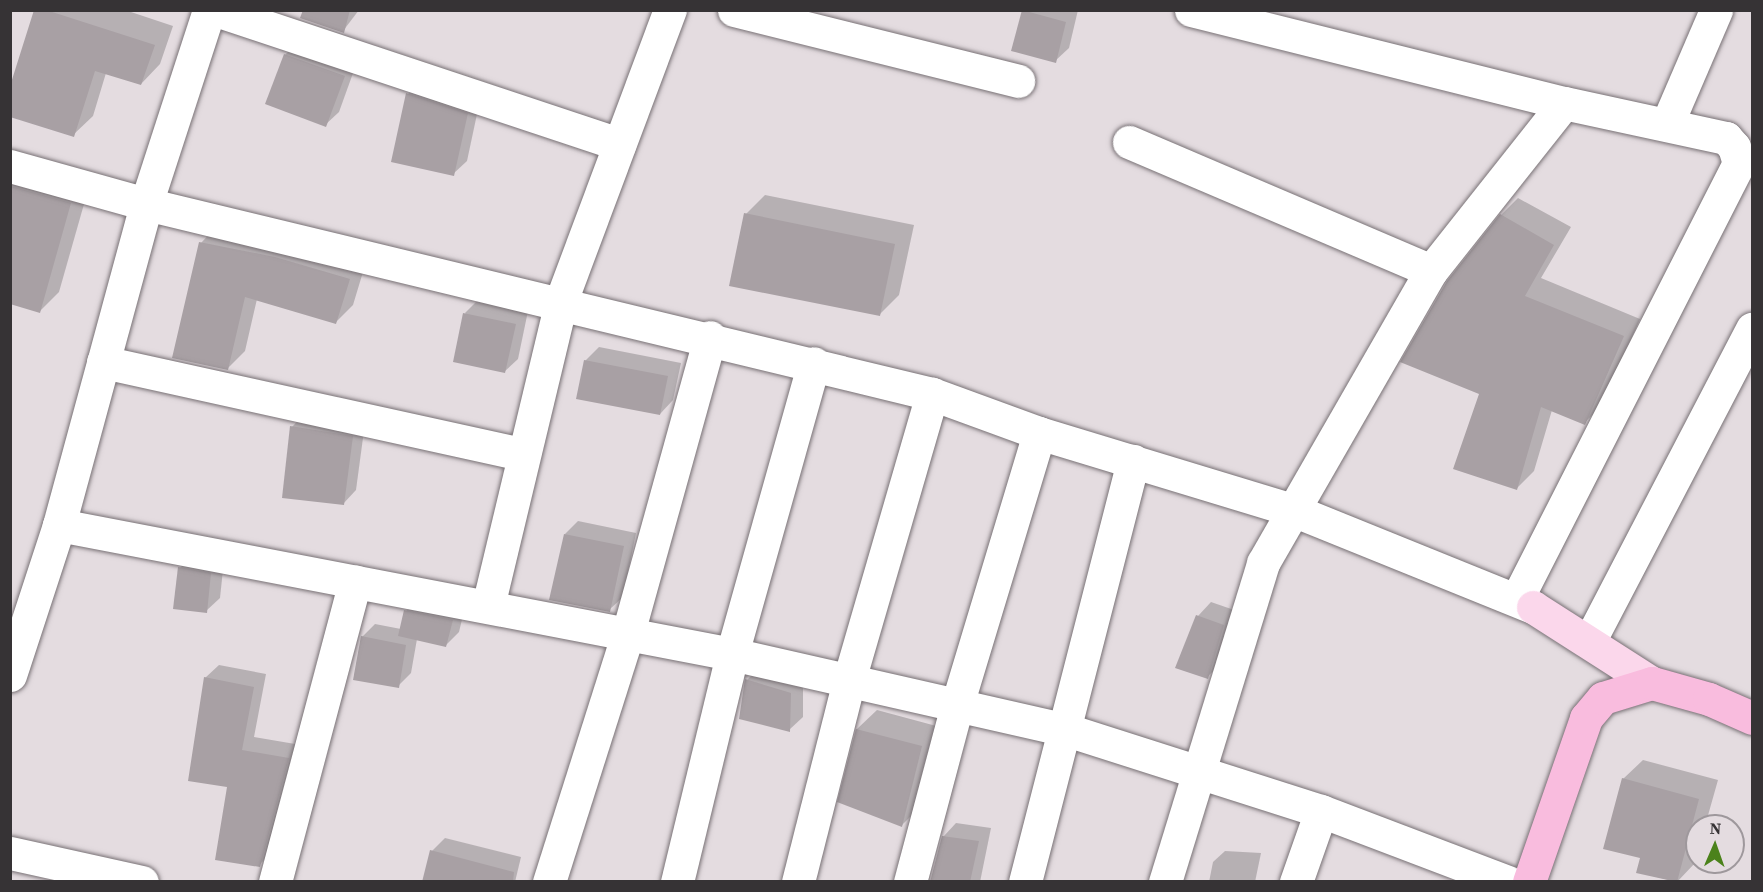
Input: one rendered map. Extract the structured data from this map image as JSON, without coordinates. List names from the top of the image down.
{
  "north": "top"
}
